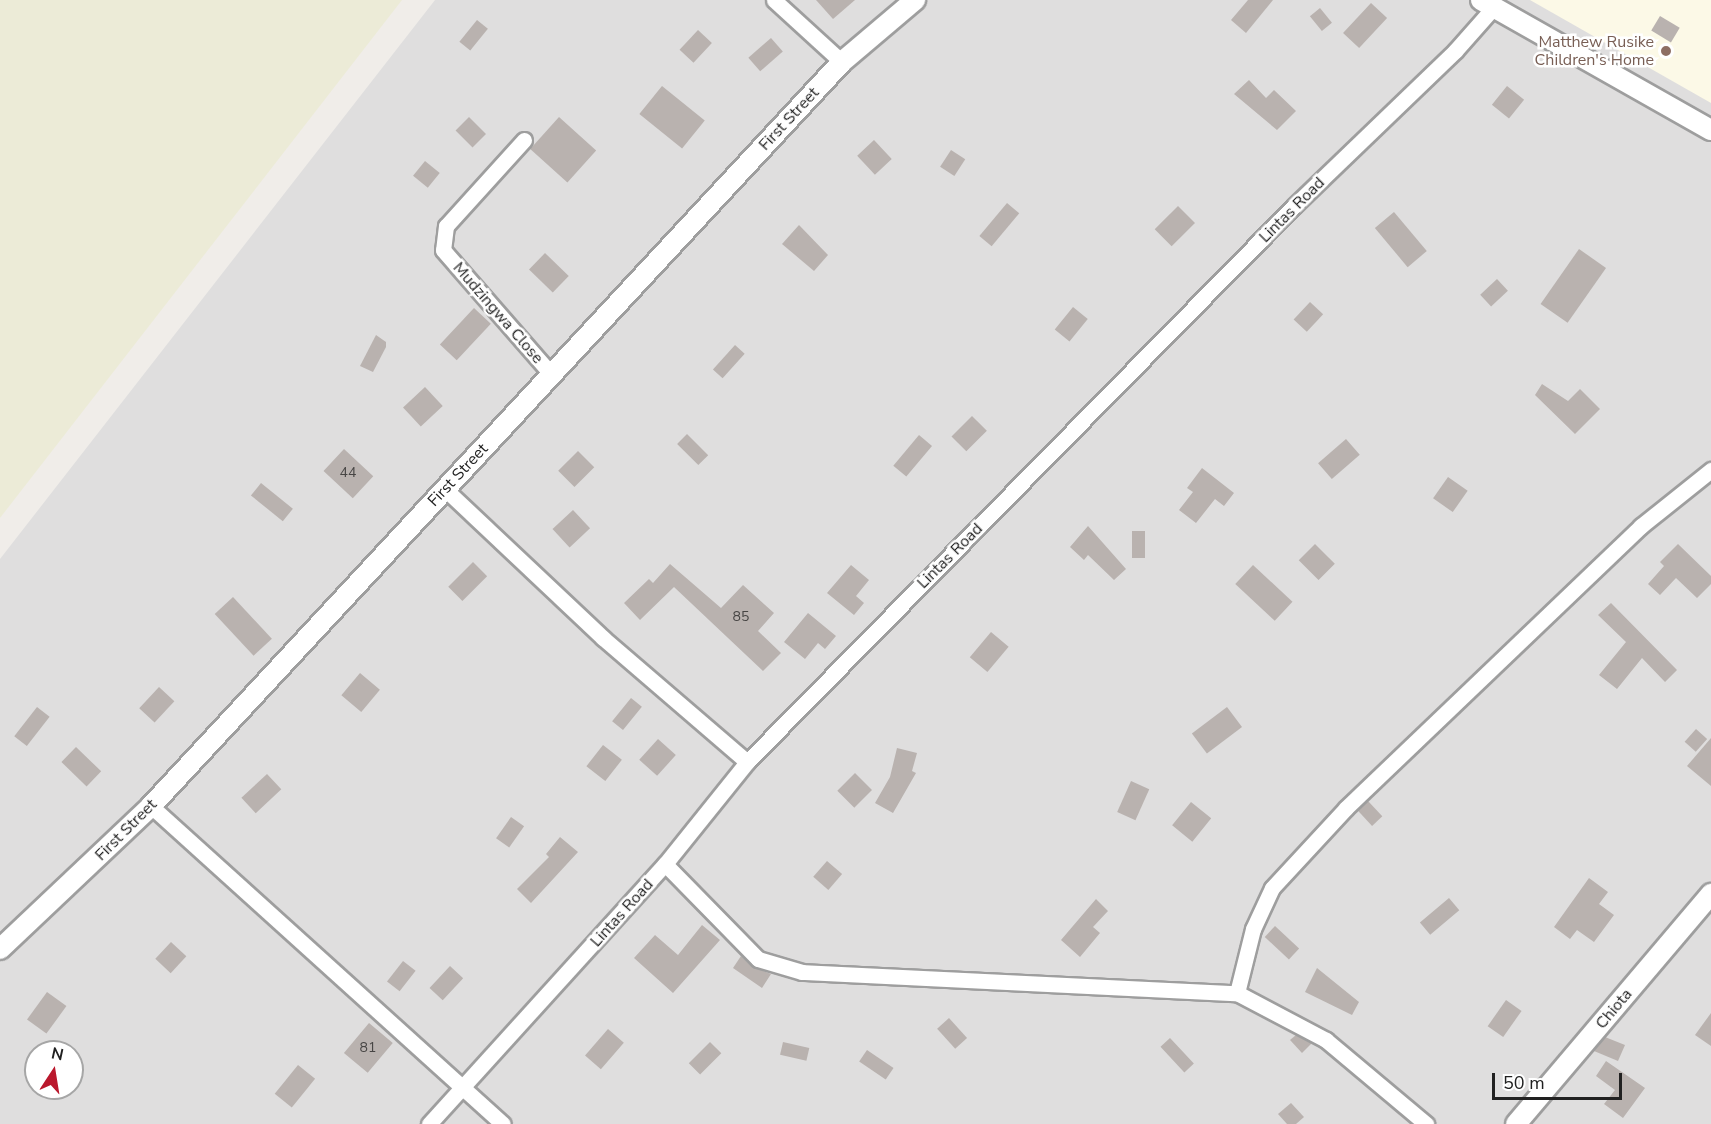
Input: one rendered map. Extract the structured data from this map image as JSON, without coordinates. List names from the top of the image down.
{
  "streets": {
    "street": [
      "First Street",
      "Lintas Road",
      "Mudzingwa Close",
      "Chiota"
    ]
  },
  "crossings": [
    ["First Street", "Mudzingwa Close"]
  ],
  "places": ["Matthew Rusike Children's Home"],
  "house_numbers": ["44", "85", "81"],
  "scale_bar": "50 m",
  "north": "top"
}
